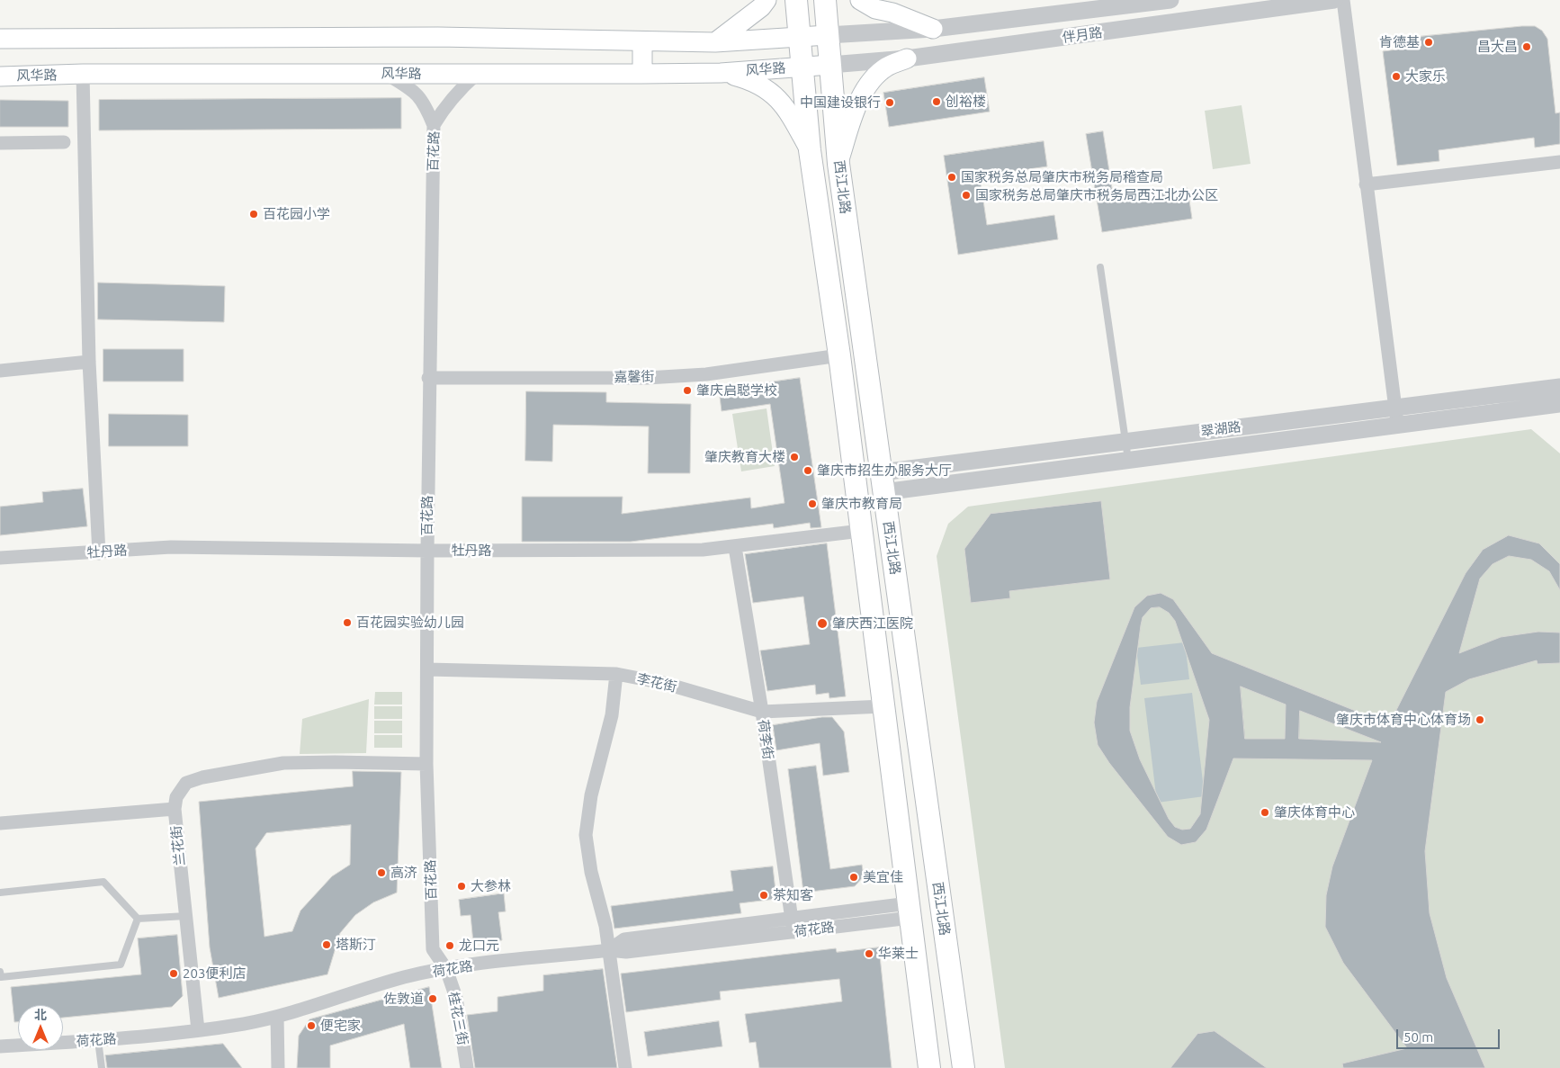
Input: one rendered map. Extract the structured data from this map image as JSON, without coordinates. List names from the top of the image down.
{
  "streets": {
    "main road": ["风华路", "西江北路"],
    "street": [
      "伴月路",
      "百花路",
      "嘉馨街",
      "翠湖路",
      "牡丹路",
      "李花街",
      "荷李街",
      "兰花街",
      "荷花路",
      "桂花三街"
    ]
  },
  "crossings": [
    ["伴月路", "风华路"],
    ["伴月路", "西江北路"],
    ["风华路", "百花路"],
    ["风华路", "西江北路"],
    ["百花路", "嘉馨街"],
    ["百花路", "牡丹路"],
    ["百花路", "李花街"],
    ["百花路", "荷花路"],
    ["百花路", "桂花三街"],
    ["西江北路", "嘉馨街"],
    ["西江北路", "翠湖路"],
    ["西江北路", "牡丹路"],
    ["西江北路", "李花街"],
    ["西江北路", "荷花路"],
    ["牡丹路", "荷李街"],
    ["李花街", "荷李街"],
    ["荷李街", "荷花路"],
    ["兰花街", "荷花路"],
    ["荷花路", "桂花三街"]
  ],
  "places": [
    "肯德基",
    "昌大昌",
    "大家乐",
    "创裕楼",
    "中国建设银行",
    "国家税务总局肇庆市税务局稽查局",
    "国家税务总局肇庆市税务局西江北办公区",
    "百花园小学",
    "肇庆启聪学校",
    "肇庆教育大楼",
    "肇庆市招生办服务大厅",
    "肇庆市教育局",
    "百花园实验幼儿园",
    "肇庆西江医院",
    "肇庆市体育中心体育场",
    "肇庆体育中心",
    "高济",
    "美宜佳",
    "大参林",
    "茶知客",
    "塔斯汀",
    "龙口元",
    "华莱士",
    "203便利店",
    "佐敦道",
    "便宅家"
  ],
  "scale_bar": "50 m",
  "north": "top"
}
